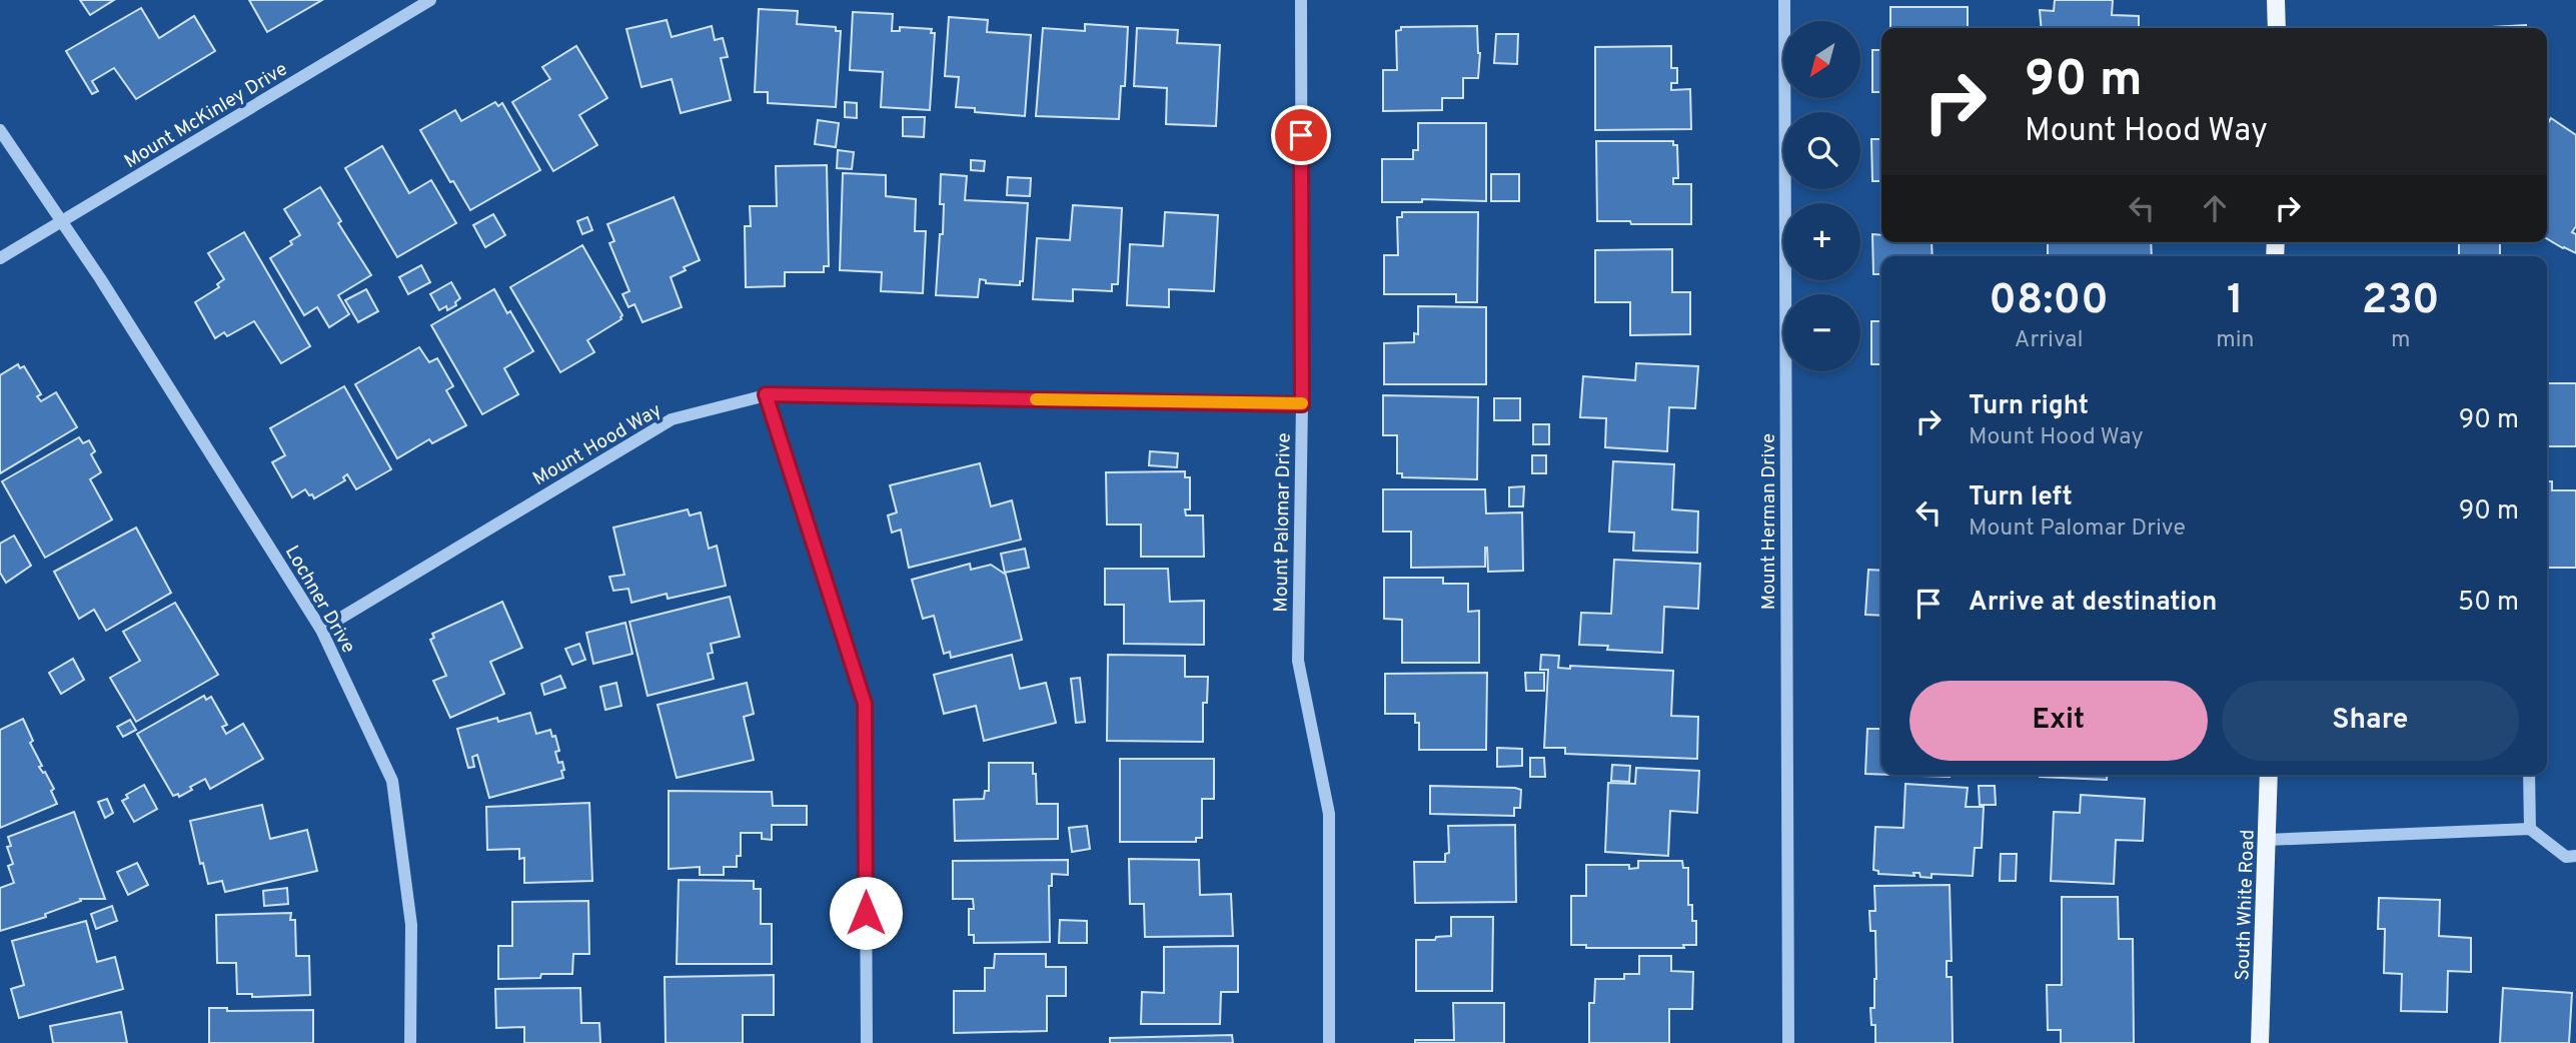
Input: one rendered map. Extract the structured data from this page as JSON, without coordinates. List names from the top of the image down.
{
  "streets": {
    "main road": ["South White Road"],
    "street": [
      "Mount McKinley Drive",
      "Mount Hood Way",
      "Mount Herman Drive",
      "Mount Palomar Drive",
      "Lochner Drive"
    ]
  },
  "crossings": [
    ["Mount McKinley Drive", "Lochner Drive"],
    ["Mount Hood Way", "Mount Palomar Drive"],
    ["Mount Hood Way", "Lochner Drive"]
  ],
  "north": "bottom left",
  "page": {
    "map_buttons": ["+", "−"],
    "turn": ["90 m", "Mount Hood Way"],
    "eta": [
      "08:00",
      "Arrival",
      "1",
      "min",
      "230",
      "m"
    ],
    "list": [
      {
        "name": "Turn right",
        "note": "Mount Hood Way",
        "value": "90 m"
      },
      {
        "name": "Turn left",
        "note": "Mount Palomar Drive",
        "value": "90 m"
      },
      {
        "name": "Arrive at destination",
        "value": "50 m"
      }
    ],
    "buttons": ["Exit", "Share"]
  }
}
